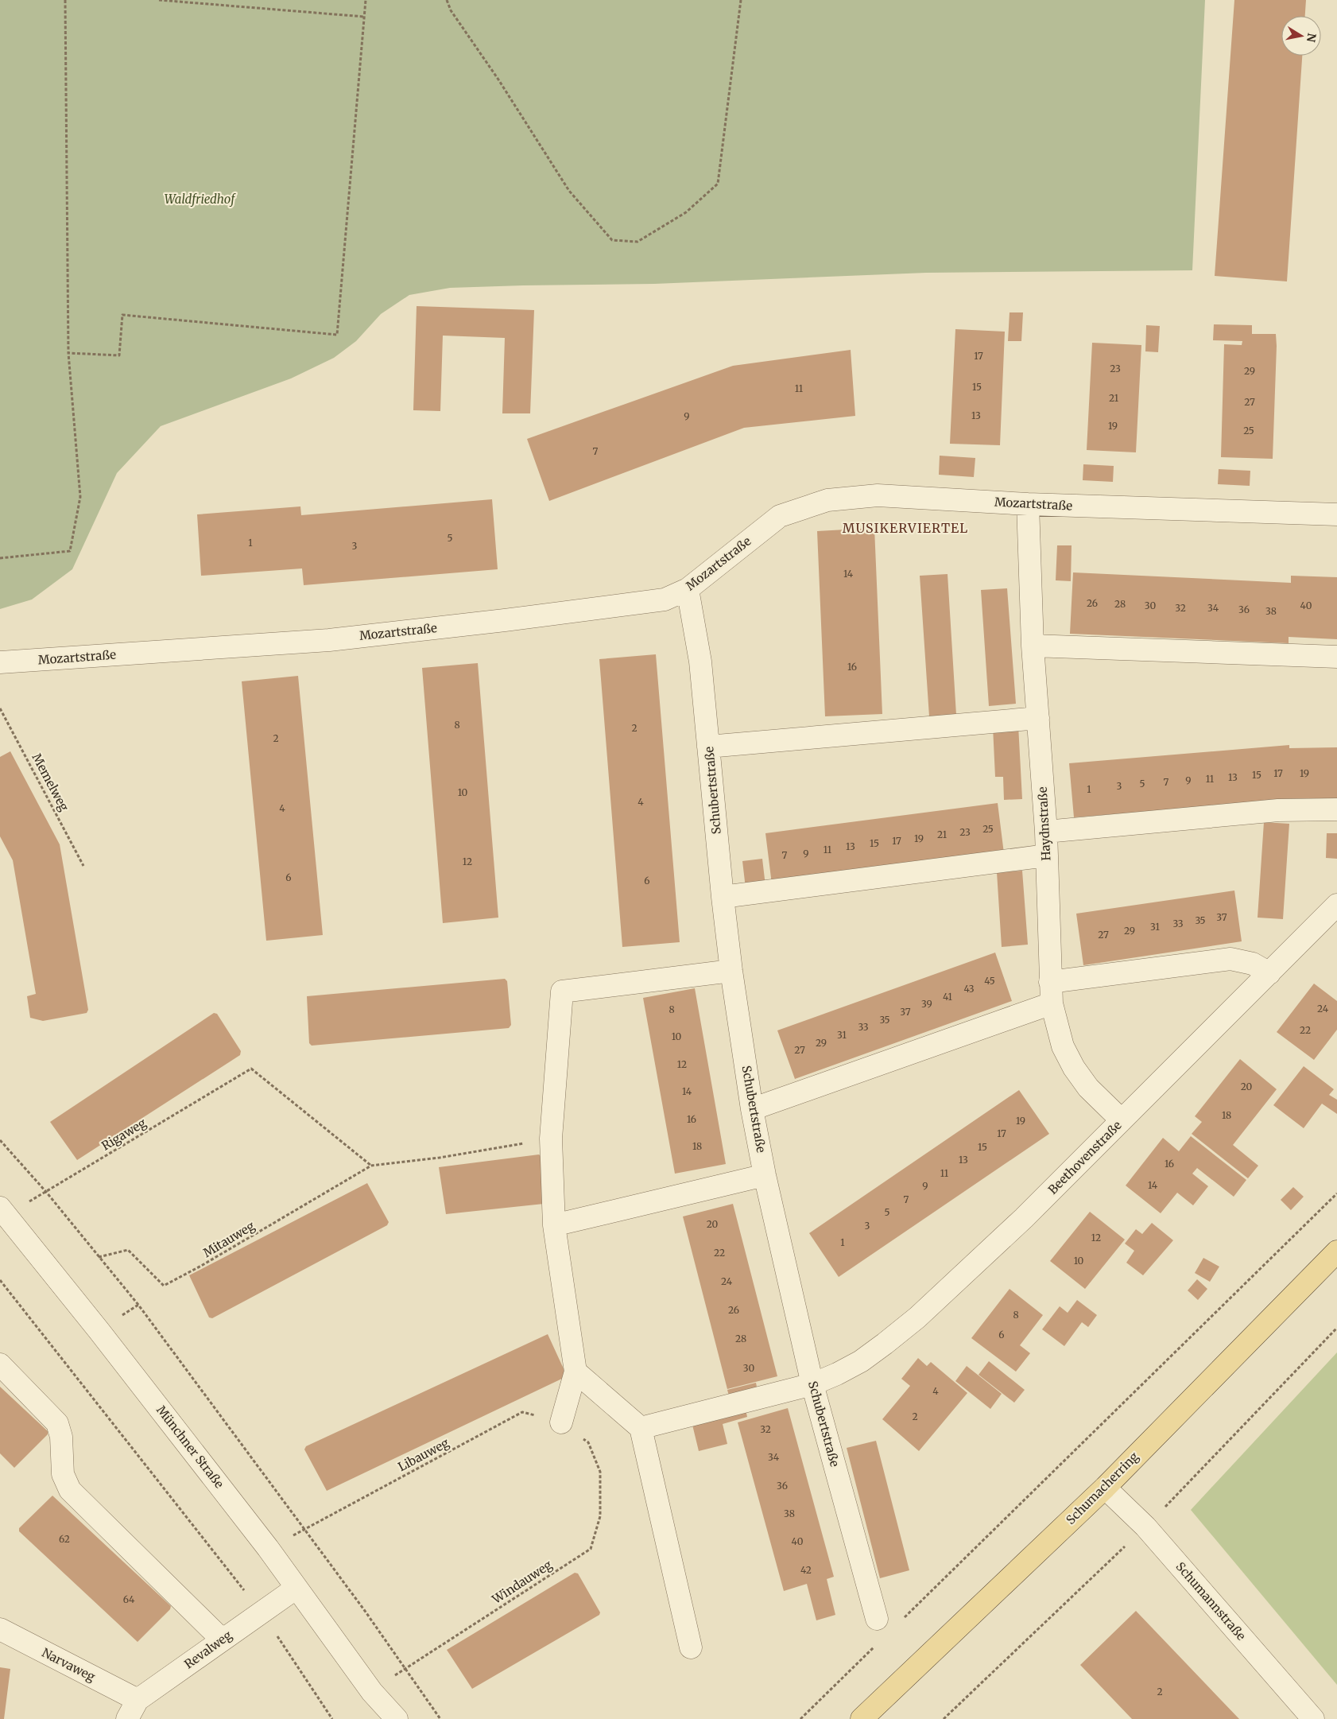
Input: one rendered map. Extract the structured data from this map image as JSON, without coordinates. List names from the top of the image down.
{
  "streets": {
    "main road": ["Schumacherring"],
    "street": [
      "Mozartstraße",
      "Schubertstraße",
      "Haydnstraße",
      "Beethovenstraße",
      "Münchner Straße",
      "Schumannstraße",
      "Revalweg",
      "Narvaweg"
    ],
    "path": [
      "Memelweg",
      "Rigaweg",
      "Mitauweg",
      "Libauweg",
      "Windauweg"
    ]
  },
  "crossings": [
    ["Mozartstraße", "Schubertstraße"],
    ["Mozartstraße", "Haydnstraße"],
    ["Schubertstraße", "Beethovenstraße"],
    ["Haydnstraße", "Beethovenstraße"],
    ["Rigaweg", "Mitauweg"],
    ["Rigaweg", "Münchner Straße"],
    ["Münchner Straße", "Libauweg"],
    ["Münchner Straße", "Windauweg"],
    ["Münchner Straße", "Revalweg"],
    ["Libauweg", "Windauweg"],
    ["Schumacherring", "Schumannstraße"],
    ["Revalweg", "Narvaweg"]
  ],
  "districts": ["MUSIKERVIERTEL"],
  "parks": ["Waldfriedhof"],
  "house_numbers": [
    "17",
    "23",
    "29",
    "15",
    "11",
    "21",
    "27",
    "13",
    "9",
    "19",
    "25",
    "7",
    "5",
    "1",
    "3",
    "14",
    "26",
    "28",
    "30",
    "40",
    "32",
    "34",
    "36",
    "38",
    "16",
    "8",
    "2",
    "2",
    "17",
    "19",
    "15",
    "13",
    "11",
    "9",
    "7",
    "5",
    "3",
    "1",
    "10",
    "4",
    "4",
    "25",
    "23",
    "21",
    "19",
    "17",
    "15",
    "13",
    "11",
    "9",
    "7",
    "12",
    "6",
    "6",
    "37",
    "35",
    "33",
    "31",
    "29",
    "27",
    "45",
    "43",
    "41",
    "39",
    "24",
    "8",
    "37",
    "35",
    "33",
    "22",
    "31",
    "10",
    "29",
    "27",
    "12",
    "20",
    "14",
    "18",
    "16",
    "19",
    "17",
    "18",
    "15",
    "13",
    "16",
    "11",
    "14",
    "9",
    "7",
    "5",
    "20",
    "3",
    "12",
    "1",
    "22",
    "10",
    "24",
    "26",
    "8",
    "6",
    "28",
    "30",
    "4",
    "2",
    "32",
    "34",
    "36",
    "38",
    "62",
    "40",
    "42",
    "64",
    "2"
  ],
  "north": "right"
}
